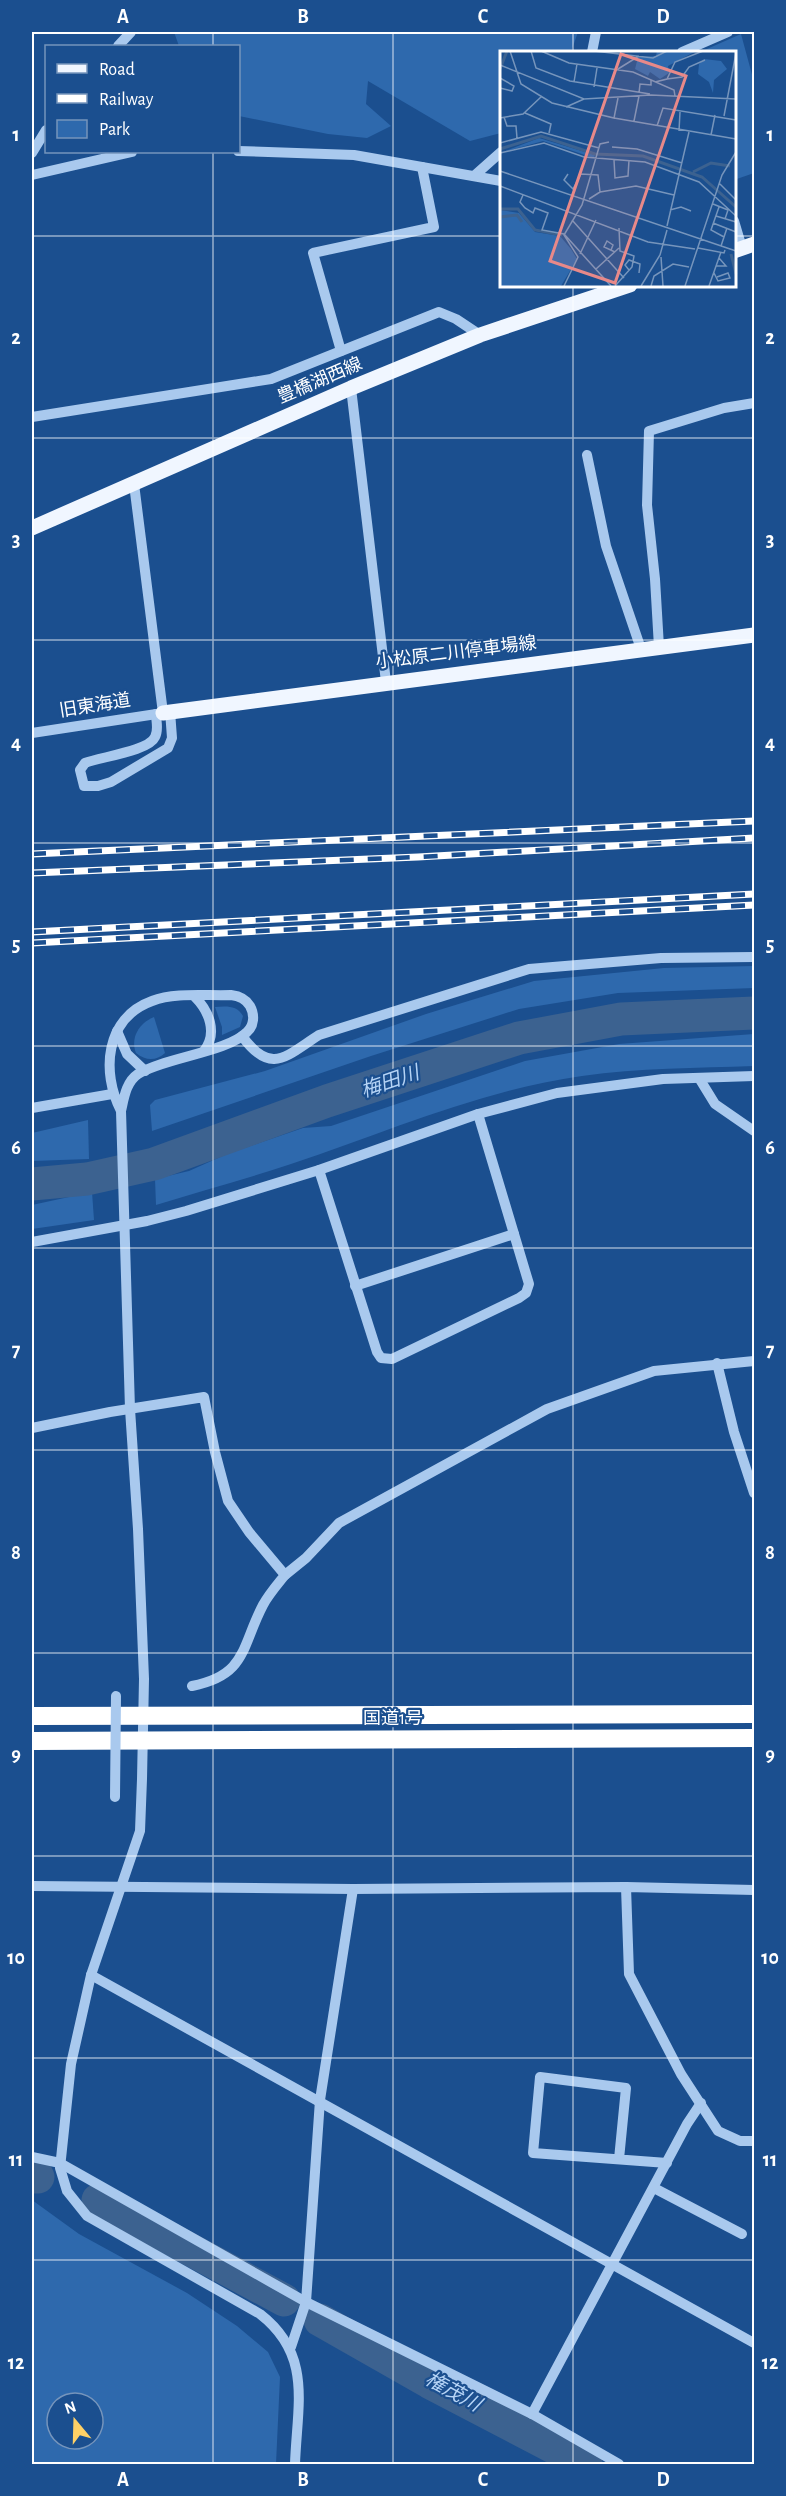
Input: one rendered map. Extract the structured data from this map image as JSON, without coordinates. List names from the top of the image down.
{
  "streets": {
    "highway": ["国道1号"],
    "main road": ["豊橋湖西線", "小松原二川停車場線"],
    "street": ["旧東海道"]
  },
  "crossings": [
    ["小松原二川停車場線", "旧東海道"]
  ],
  "water": ["梅田川", "権茂川"],
  "legend": ["Road", "Railway", "Park"],
  "north": "top",
  "grid": {
    "columns": [
      "A",
      "B",
      "C",
      "D"
    ],
    "rows": [
      "1",
      "2",
      "3",
      "4",
      "5",
      "6",
      "7",
      "8",
      "9",
      "10",
      "11",
      "12"
    ]
  }
}
